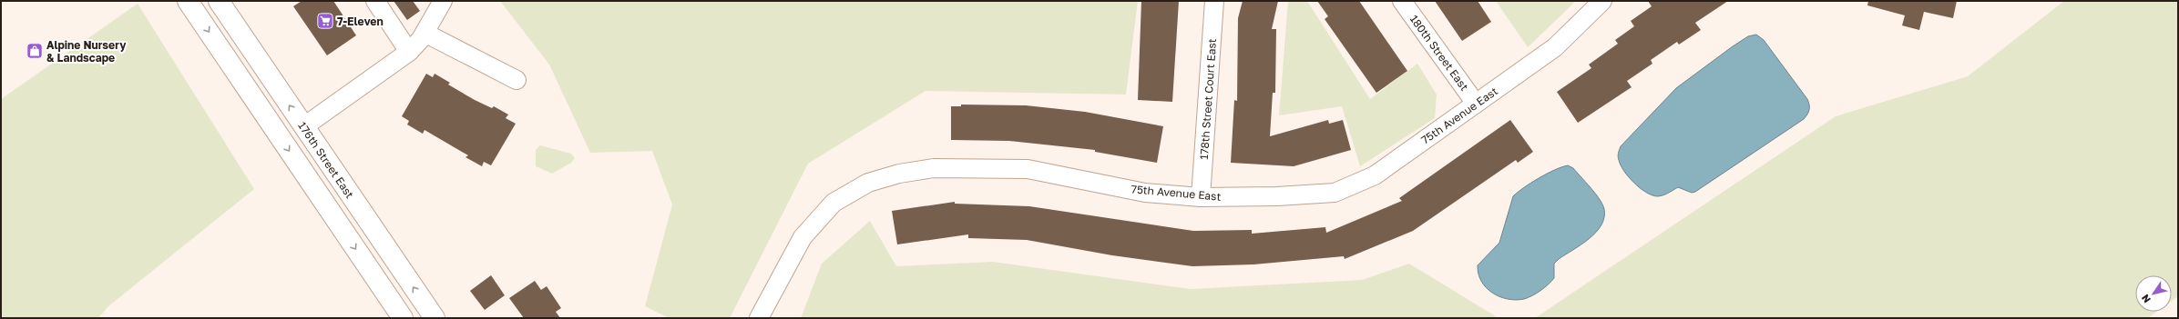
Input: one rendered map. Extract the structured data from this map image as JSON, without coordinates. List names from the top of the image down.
{
  "streets": {
    "main road": ["176th Street East"],
    "street": ["180th Street East", "178th Street Court East", "75th Avenue East"]
  },
  "crossings": [
    ["180th Street East", "75th Avenue East"],
    ["178th Street Court East", "75th Avenue East"]
  ],
  "places": {
    "supermarket": ["7-Eleven"],
    "shop": ["Alpine Nursery & Landscape"]
  },
  "north": "bottom left"
}
